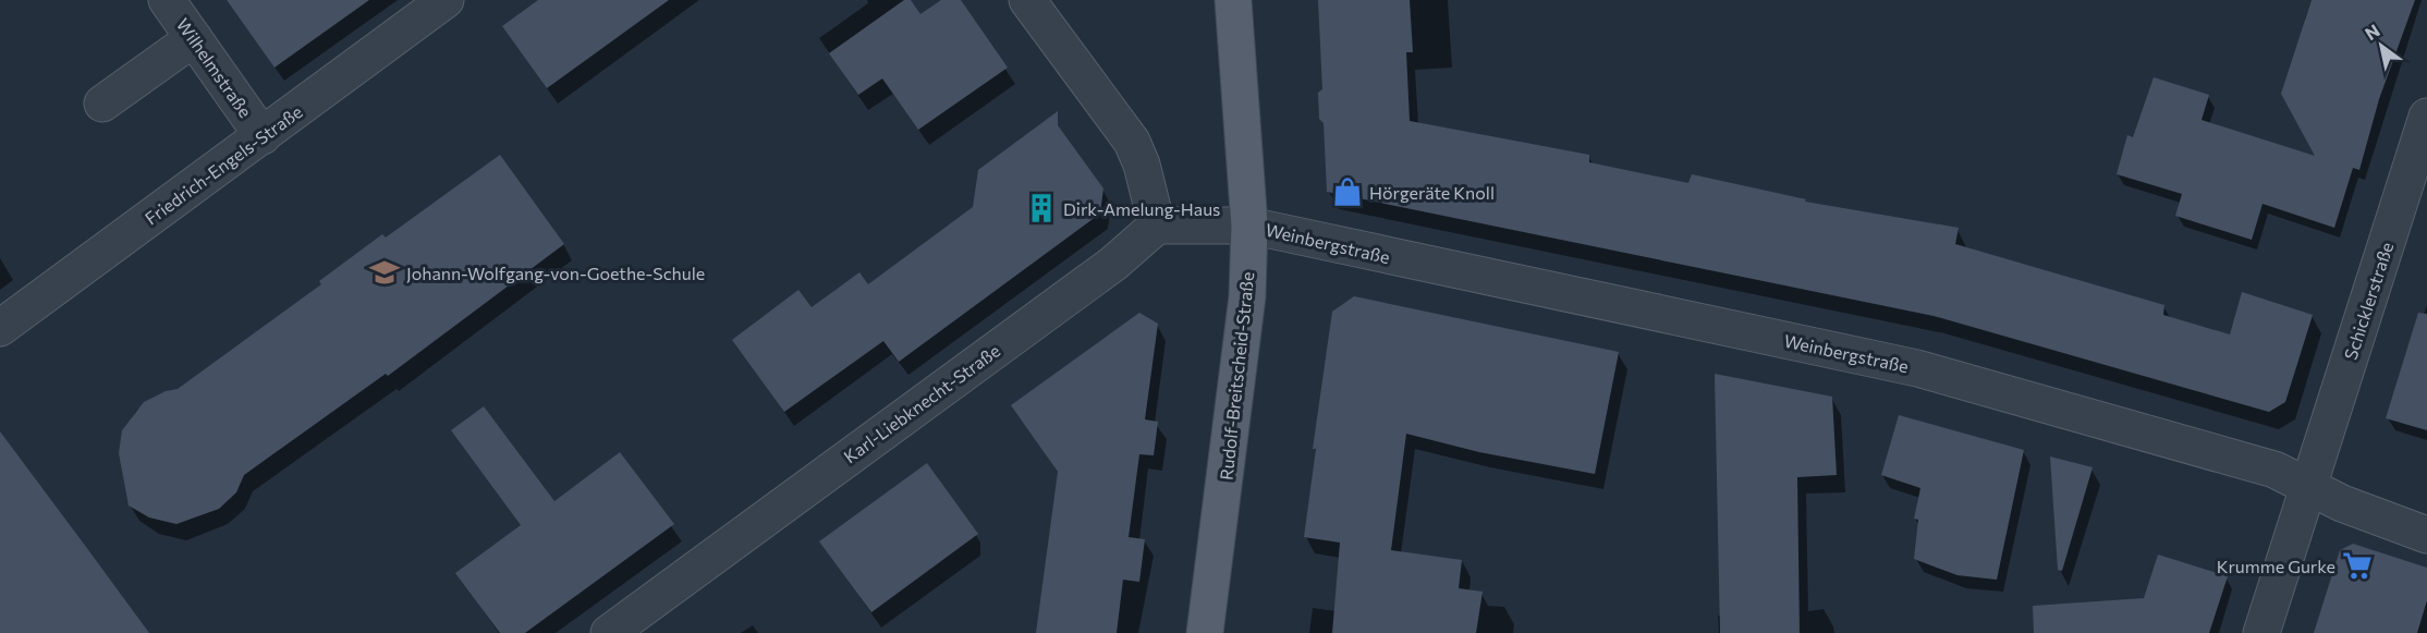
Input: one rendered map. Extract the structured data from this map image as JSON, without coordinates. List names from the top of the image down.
{
  "streets": {
    "main road": ["Rudolf-Breitscheid-Straße"],
    "street": [
      "Wilhelmstraße",
      "Friedrich-Engels-Straße",
      "Weinbergstraße",
      "Schicklerstraße",
      "Karl-Liebknecht-Straße"
    ]
  },
  "crossings": [
    ["Wilhelmstraße", "Friedrich-Engels-Straße"],
    ["Weinbergstraße", "Schicklerstraße"],
    ["Weinbergstraße", "Rudolf-Breitscheid-Straße"]
  ],
  "places": {
    "shop": ["Hörgeräte Knoll"],
    "building": ["Dirk-Amelung-Haus"],
    "school or university": ["Johann-Wolfgang-von-Goethe-Schule"],
    "supermarket": ["Krumme Gurke"]
  },
  "north": "top left"
}
